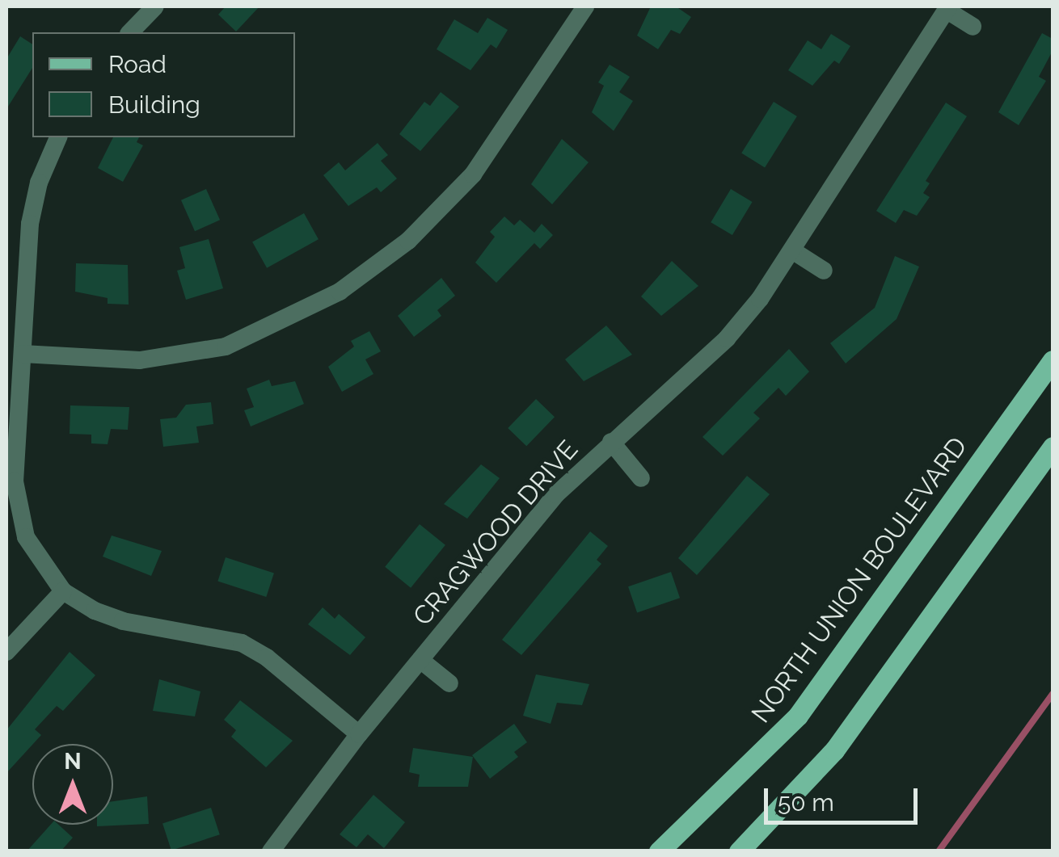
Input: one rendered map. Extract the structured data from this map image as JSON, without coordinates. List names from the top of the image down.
{
  "streets": {
    "main road": ["NORTH UNION BOULEVARD"],
    "street": ["CRAGWOOD DRIVE"]
  },
  "legend": ["Road", "Building"],
  "scale_bar": "50 m",
  "north": "top"
}
